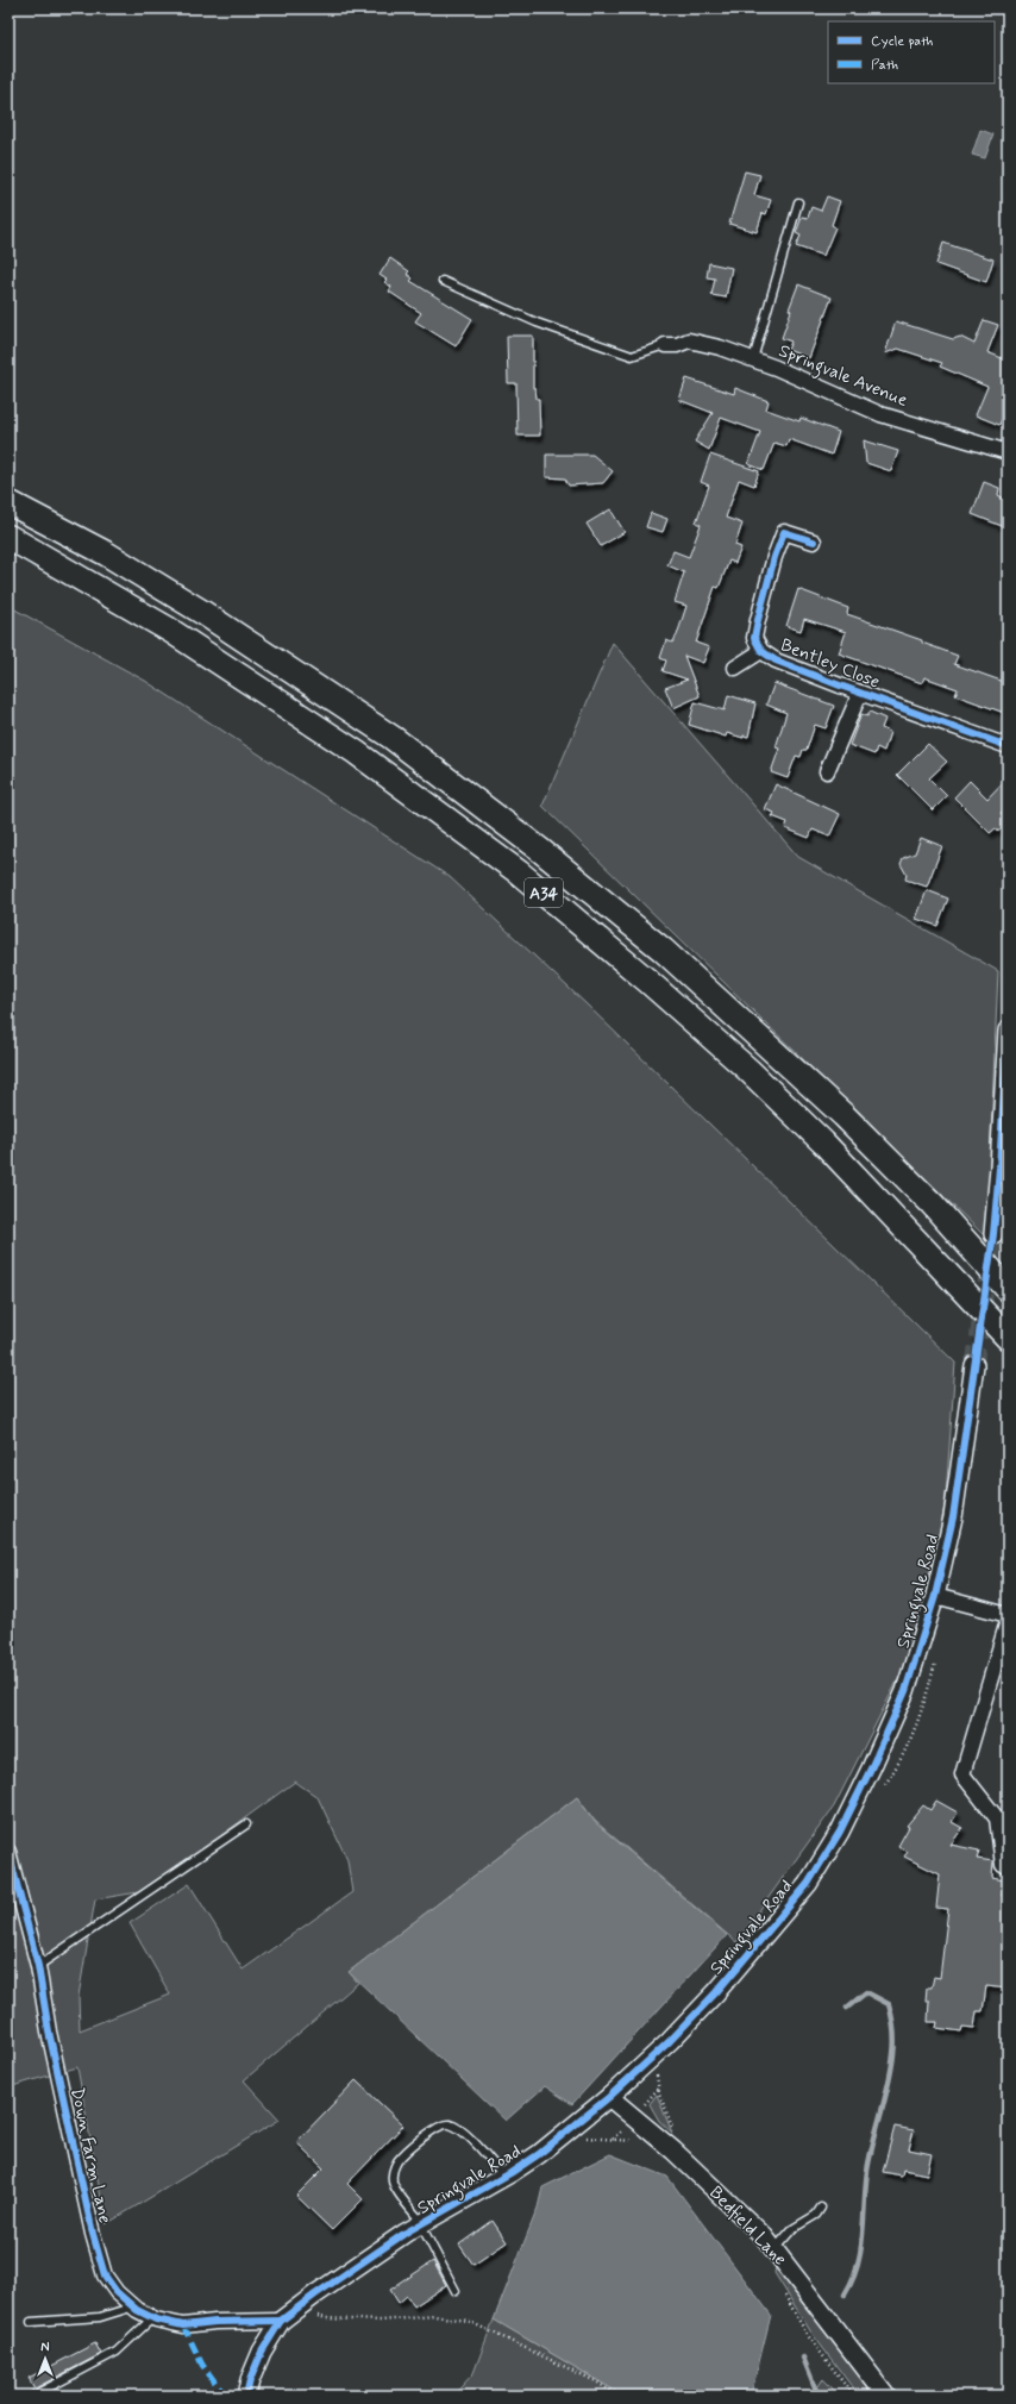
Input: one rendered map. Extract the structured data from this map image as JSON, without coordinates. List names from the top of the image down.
{
  "streets": {
    "highway": ["A34"],
    "street": [
      "Springvale Avenue",
      "Bentley Close",
      "Springvale Road",
      "Down Farm Lane",
      "Bedfield Lane"
    ]
  },
  "crossings": [
    ["Springvale Road", "Down Farm Lane"],
    ["Springvale Road", "Bedfield Lane"]
  ],
  "legend": ["Cycle path", "Path"],
  "north": "top"
}
